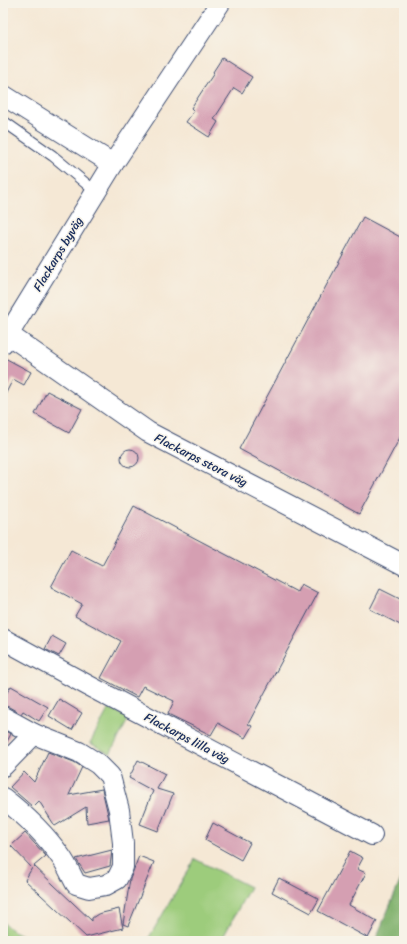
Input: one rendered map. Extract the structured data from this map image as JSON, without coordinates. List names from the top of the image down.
{
  "streets": {
    "street": ["Flackarps byväg", "Flackarps stora väg", "Flackarps lilla väg"]
  },
  "crossings": [
    ["Flackarps byväg", "Flackarps stora väg"]
  ]
}
